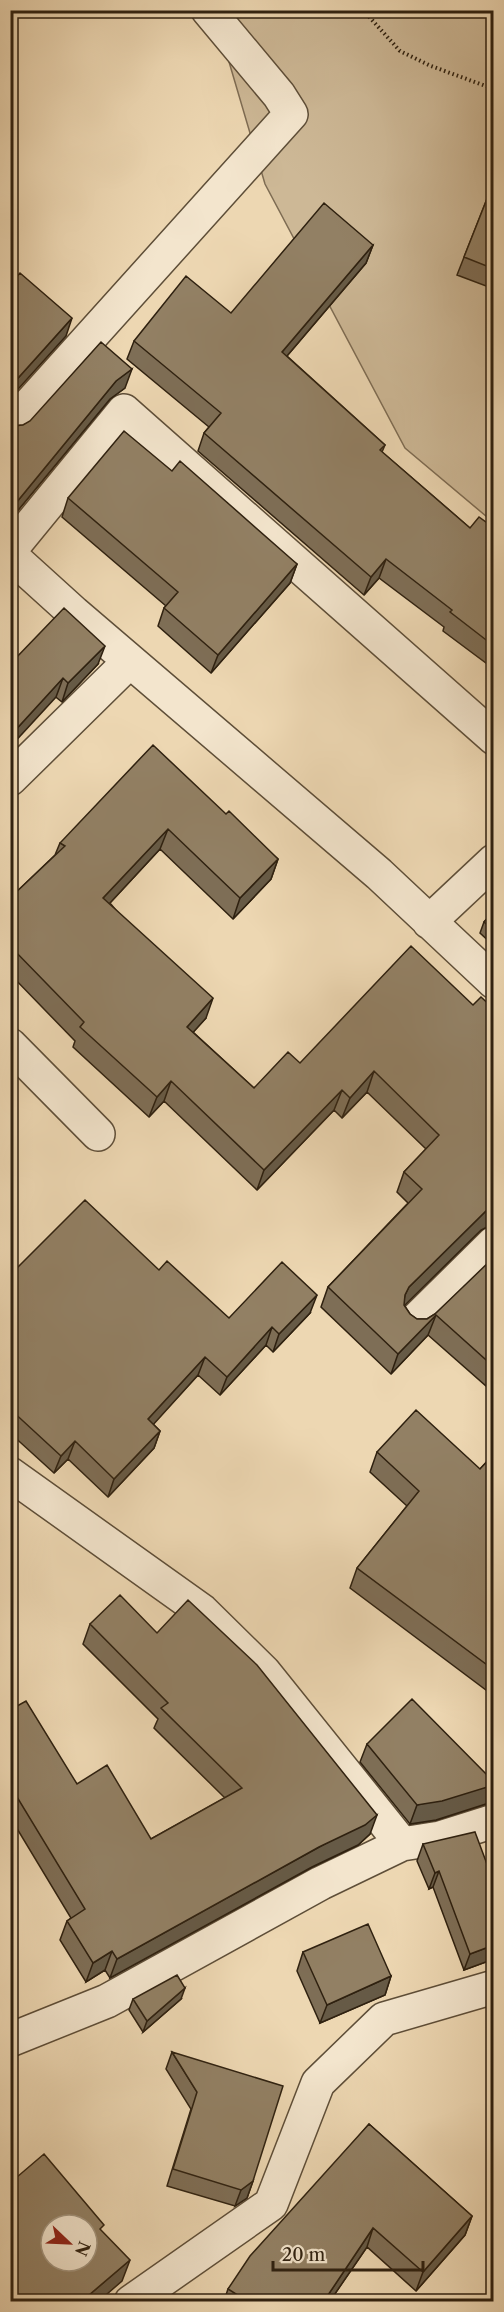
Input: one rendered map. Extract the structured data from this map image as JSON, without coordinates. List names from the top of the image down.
{
  "scale_bar": "20 m",
  "north": "bottom right"
}
